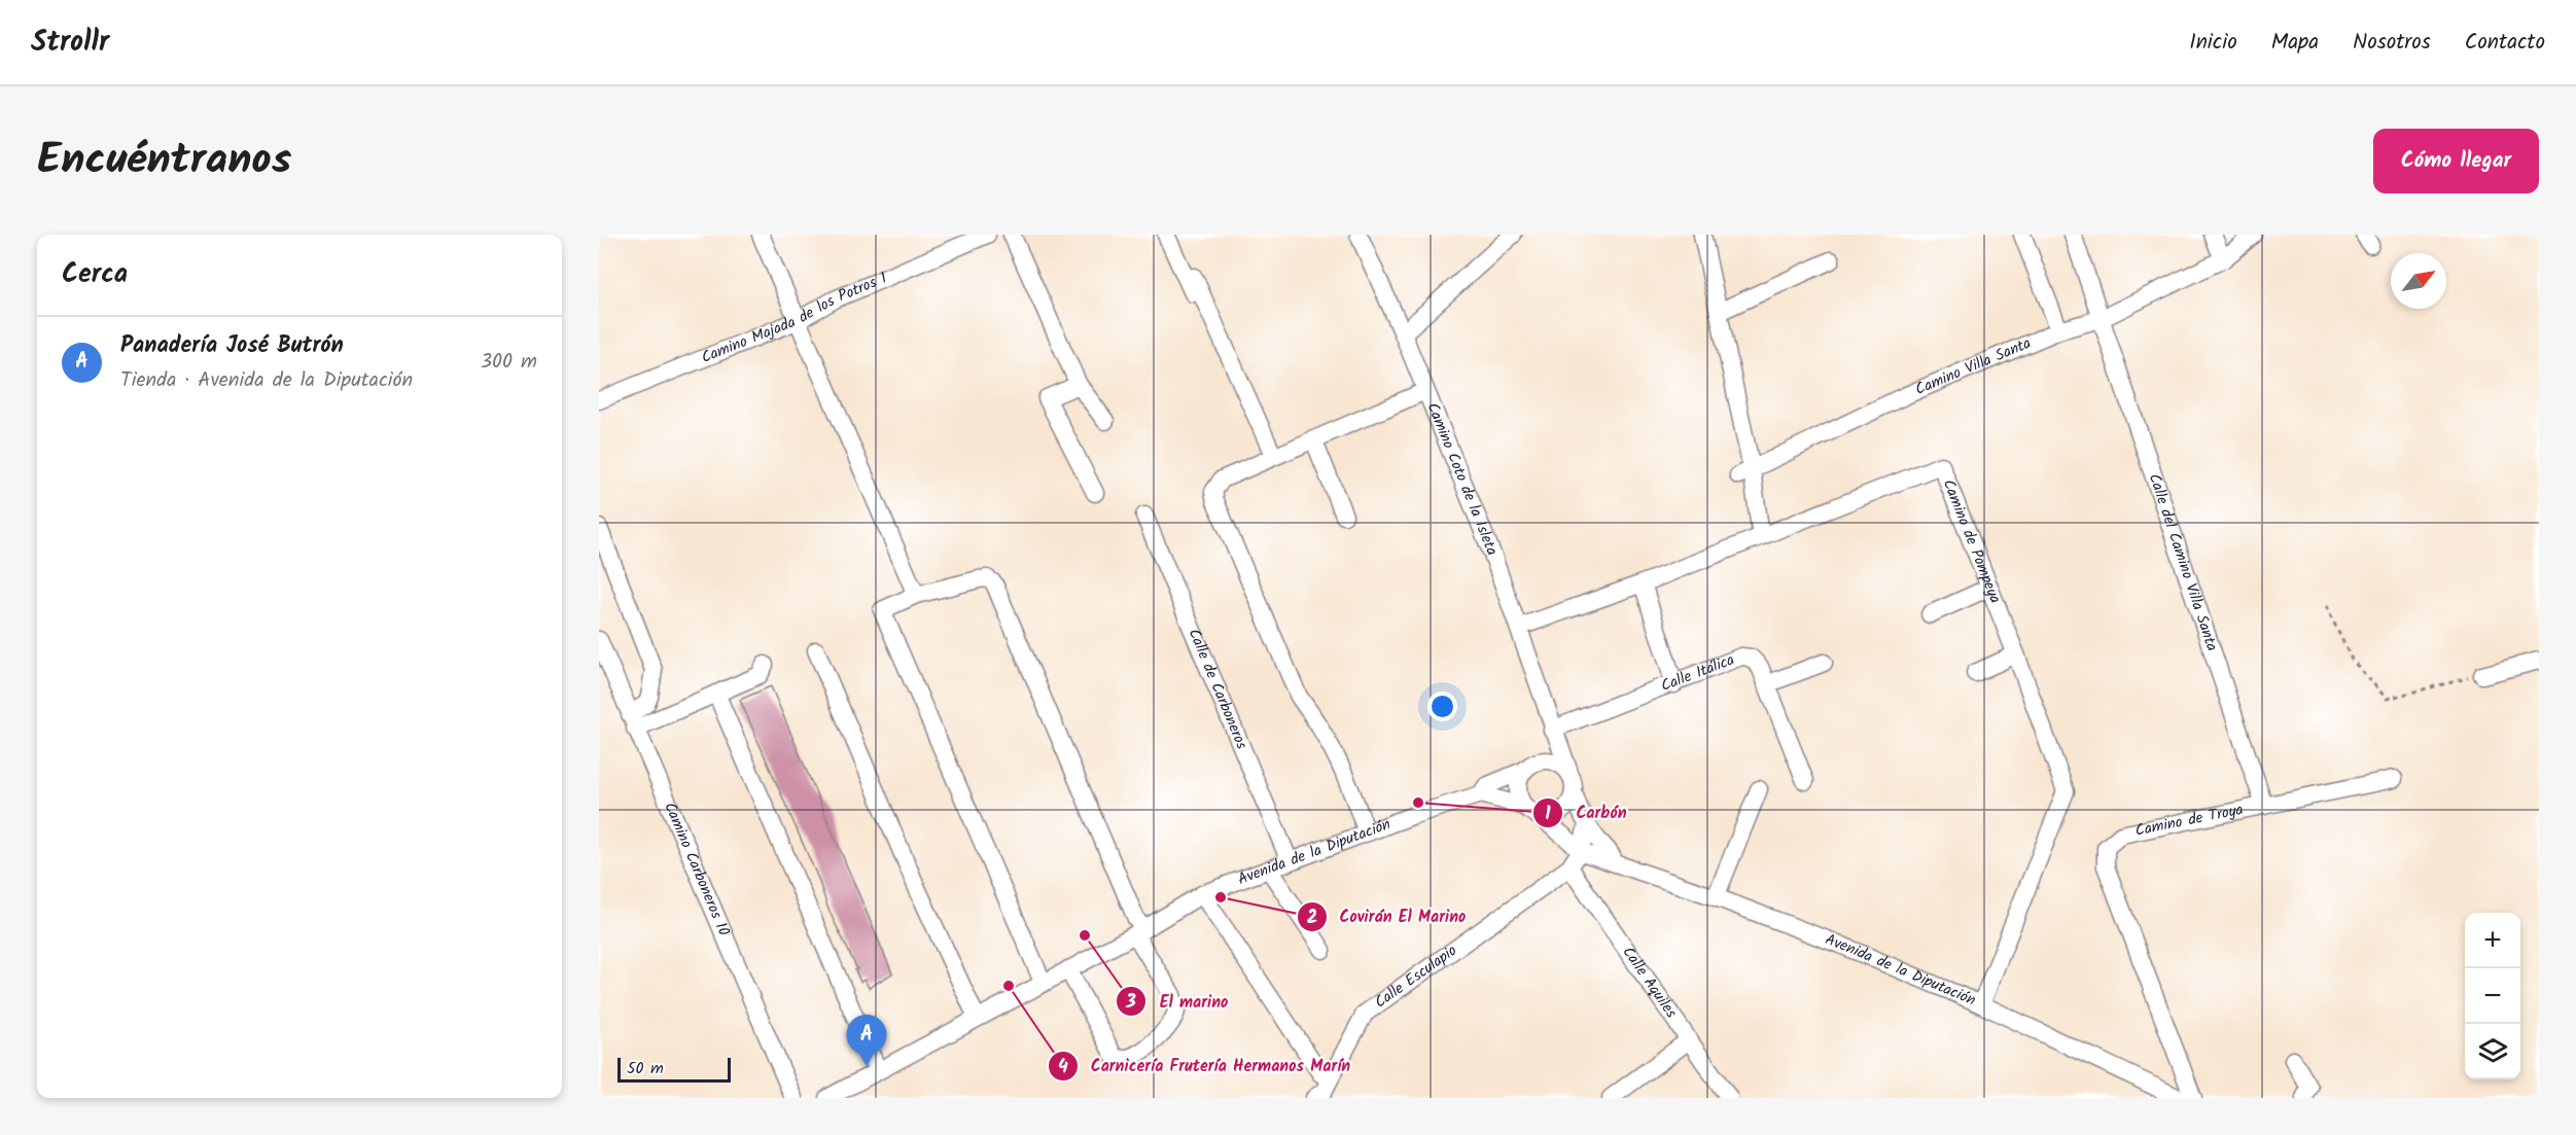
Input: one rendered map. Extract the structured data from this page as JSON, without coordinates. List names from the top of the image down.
{
  "streets": {
    "street": [
      "Camino Majada de los Potros 1",
      "Camino Villa Santa",
      "Camino Coto de la Isleta",
      "Camino de Pompeya",
      "Calle del Camino Villa Santa",
      "Calle Itálica",
      "Calle de Carboneros",
      "Camino de Troya",
      "Avenida de la Diputación",
      "Camino Carboneros 10",
      "Calle Esculapio",
      "Calle Aquiles"
    ]
  },
  "crossings": [
    ["Camino Villa Santa", "Calle del Camino Villa Santa"],
    ["Camino Coto de la Isleta", "Camino de Pompeya"],
    ["Camino Coto de la Isleta", "Calle Itálica"],
    ["Camino Coto de la Isleta", "Avenida de la Diputación"],
    ["Camino de Pompeya", "Avenida de la Diputación"],
    ["Calle del Camino Villa Santa", "Camino de Troya"],
    ["Calle de Carboneros", "Avenida de la Diputación"],
    ["Avenida de la Diputación", "Calle Esculapio"],
    ["Calle Esculapio", "Calle Aquiles"]
  ],
  "places": [
    "Carbón",
    "Covirán El Marino",
    "El marino",
    "Carnicería Frutería Hermanos Marín"
  ],
  "scale_bar": "50 m",
  "north": "top right",
  "page": {
    "header": "Strollr",
    "nav": [
      "Inicio",
      "Mapa",
      "Nosotros",
      "Contacto"
    ],
    "title": "Encuéntranos",
    "buttons": "Cómo llegar",
    "heading": "Cerca",
    "list": [
      {
        "mark": "A",
        "name": "Panadería José Butrón",
        "note": "Tienda · Avenida de la Diputación",
        "value": "300 m"
      }
    ],
    "map_buttons": ["+", "−"],
    "pins": "A",
    "scale": "50 m"
  }
}
